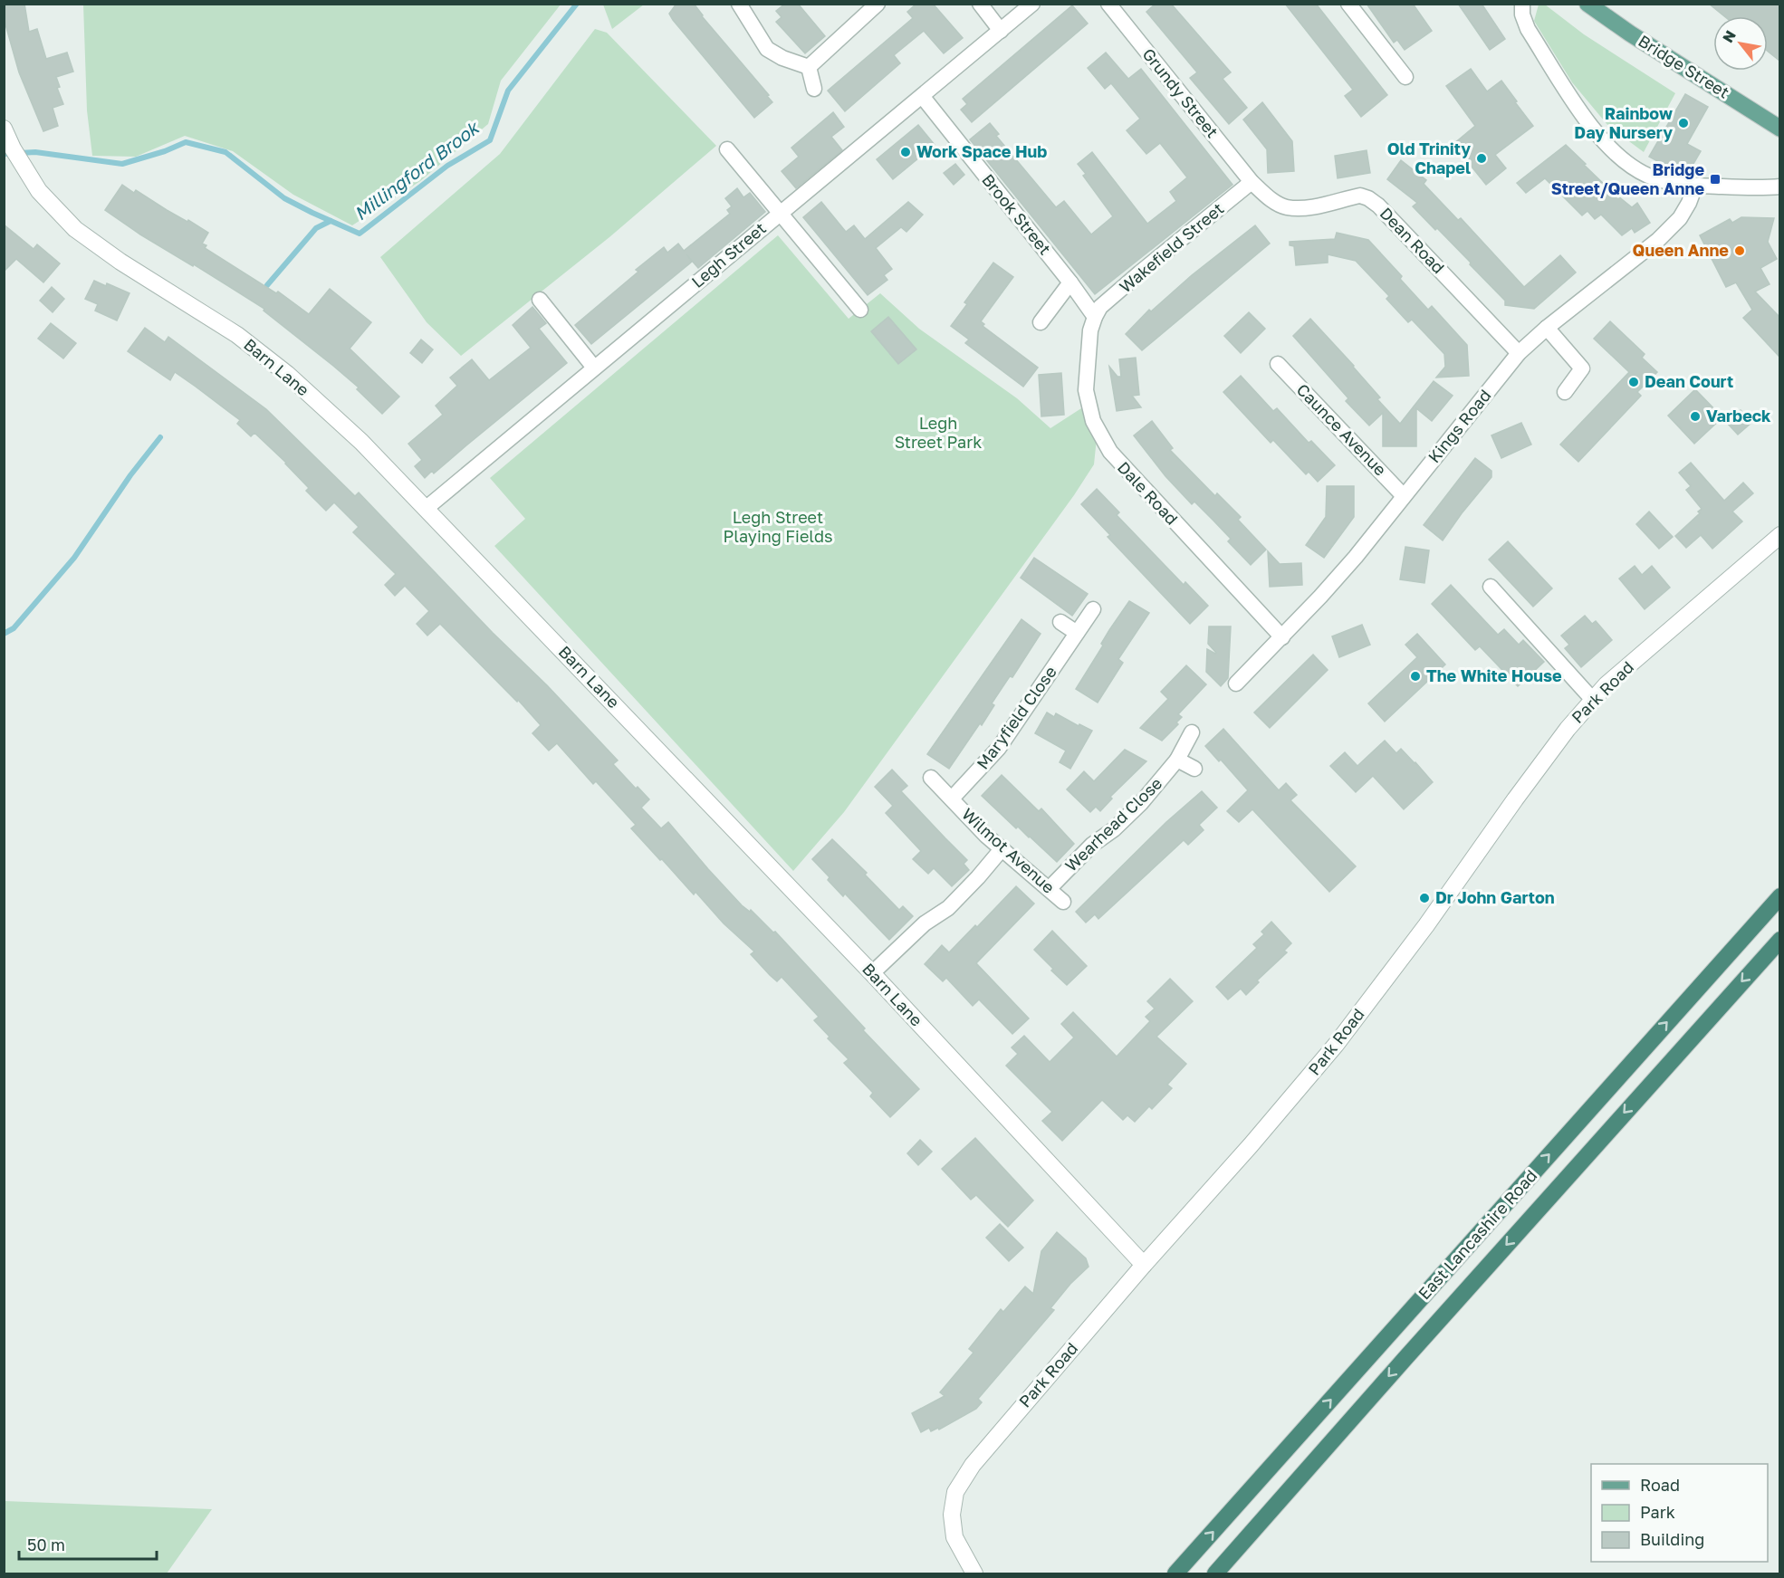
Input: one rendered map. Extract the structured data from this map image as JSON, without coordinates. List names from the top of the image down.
{
  "streets": {
    "highway": ["East Lancashire Road"],
    "main road": ["Bridge Street"],
    "street": [
      "Grundy Street",
      "Brook Street",
      "Dean Road",
      "Wakefield Street",
      "Legh Street",
      "Barn Lane",
      "Kings Road",
      "Caunce Avenue",
      "Dale Road",
      "Park Road",
      "Maryfield Close",
      "Wearhead Close",
      "Wilmot Avenue"
    ]
  },
  "crossings": [
    ["Grundy Street", "Dean Road"],
    ["Grundy Street", "Wakefield Street"],
    ["Brook Street", "Wakefield Street"],
    ["Brook Street", "Legh Street"],
    ["Brook Street", "Dale Road"],
    ["Dean Road", "Wakefield Street"],
    ["Dean Road", "Kings Road"],
    ["Wakefield Street", "Dale Road"],
    ["Legh Street", "Barn Lane"],
    ["Barn Lane", "Park Road"],
    ["Kings Road", "Caunce Avenue"],
    ["Kings Road", "Dale Road"],
    ["Maryfield Close", "Wilmot Avenue"],
    ["Wearhead Close", "Wilmot Avenue"]
  ],
  "water": ["Millingford Brook"],
  "parks": ["Legh Street Park", "Legh Street Playing Fields"],
  "places": {
    "other": [
      "Rainbow Day Nursery",
      "Work Space Hub",
      "Old Trinity Chapel",
      "Queen Anne",
      "Dean Court",
      "Varbeck",
      "The White House",
      "Dr John Garton"
    ],
    "transit": ["Bridge Street/Queen Anne"]
  },
  "legend": ["Road", "Park", "Building"],
  "scale_bar": "50 m",
  "north": "top left"
}
